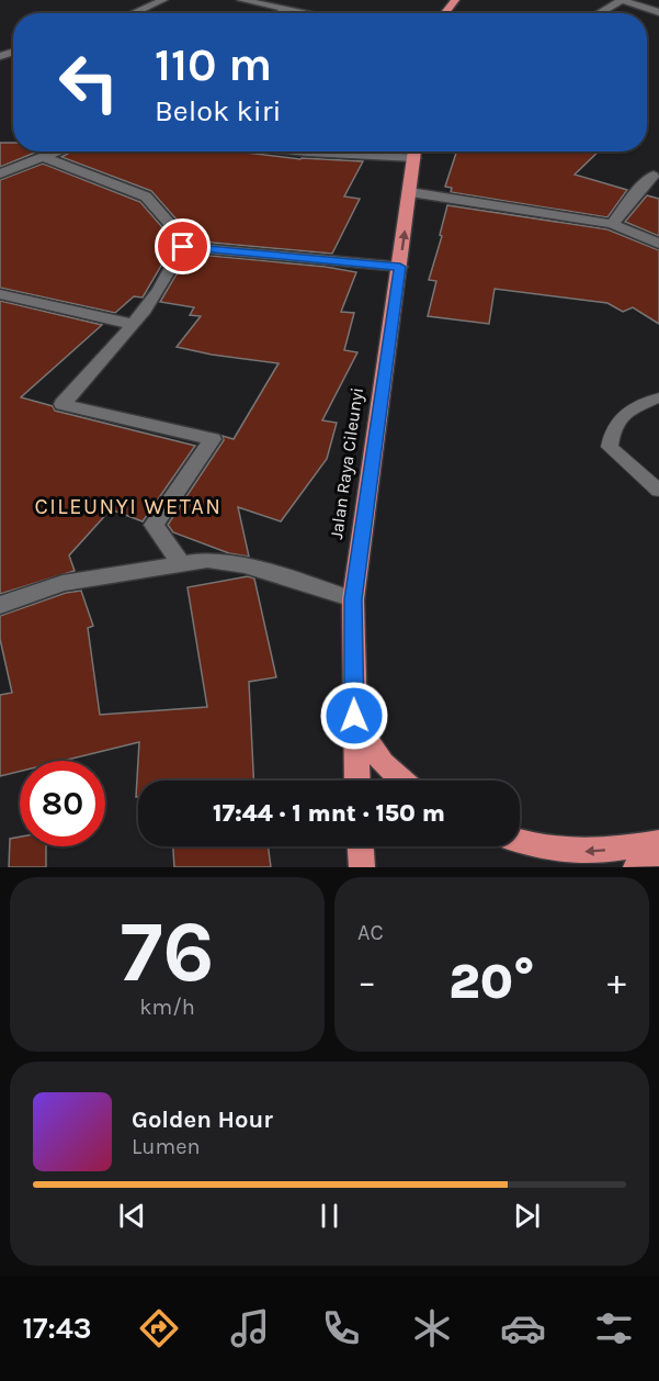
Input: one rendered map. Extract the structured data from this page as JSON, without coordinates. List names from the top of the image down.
{
  "streets": {
    "highway": ["Jalan Raya Cileunyi"]
  },
  "districts": ["CILEUNYI WETAN"],
  "page": {
    "turn": ["110 m", "Belok kiri"],
    "limit": "80",
    "trip": "17:44 · 1 mnt · 150 m",
    "tile": [
      ["76", "km/h"],
      "AC"
    ],
    "heat": ["−", "20°", "+"],
    "song": ["Golden Hour", "Lumen"],
    "tabs": "17:43"
  }
}
